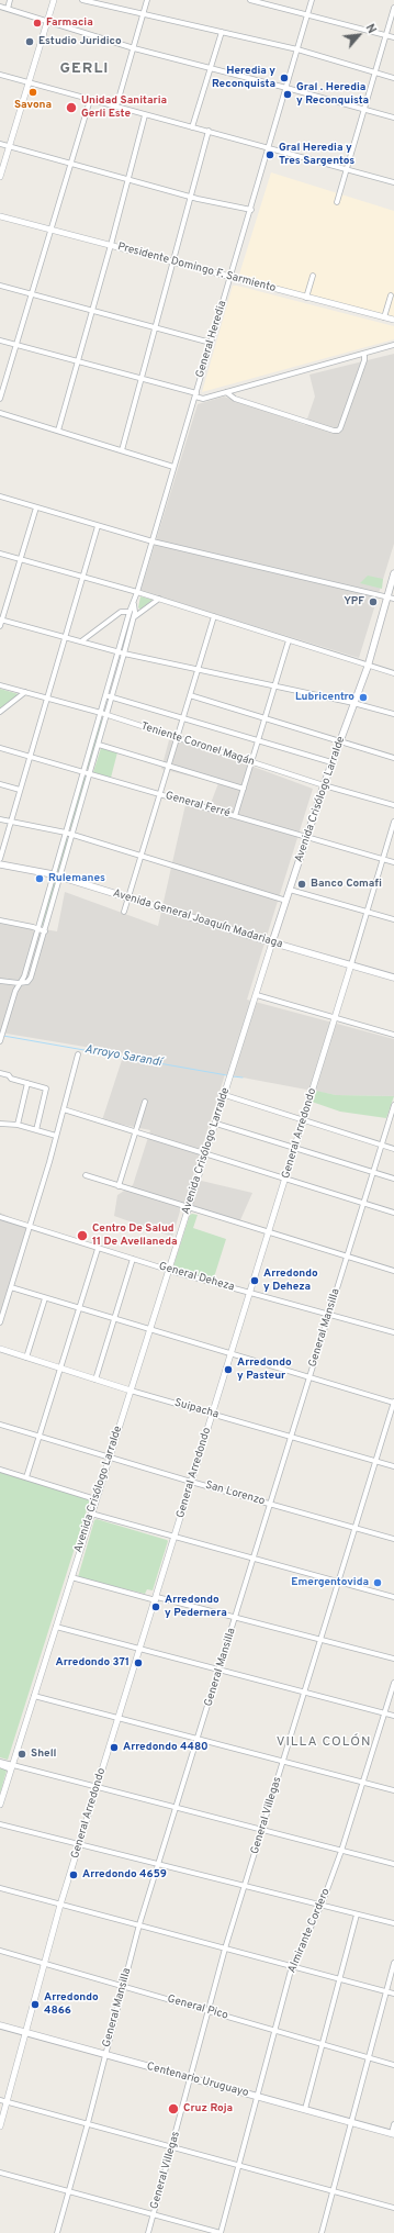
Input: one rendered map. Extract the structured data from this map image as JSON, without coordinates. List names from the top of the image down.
{
  "streets": {
    "main road": ["Avenida Crisólogo Larralde", "Avenida General Joaquín Madariaga", "Centenario Uruguayo"],
    "street": [
      "Presidente Domingo F. Sarmiento",
      "General Heredia",
      "Teniente Coronel Magán",
      "General Ferré",
      "General Arredondo",
      "General Deheza",
      "General Mansilla",
      "Suipacha",
      "San Lorenzo",
      "General Villegas",
      "Almirante Cordero",
      "General Pico"
    ]
  },
  "crossings": [
    ["Presidente Domingo F. Sarmiento", "General Heredia"],
    ["General Heredia", "Teniente Coronel Magán"],
    ["General Heredia", "General Ferré"],
    ["General Heredia", "Avenida General Joaquín Madariaga"],
    ["Teniente Coronel Magán", "Avenida Crisólogo Larralde"],
    ["Avenida Crisólogo Larralde", "General Ferré"],
    ["Avenida Crisólogo Larralde", "Avenida General Joaquín Madariaga"],
    ["Avenida Crisólogo Larralde", "General Deheza"],
    ["Avenida Crisólogo Larralde", "Suipacha"],
    ["Avenida Crisólogo Larralde", "San Lorenzo"],
    ["General Ferré", "General Arredondo"],
    ["Avenida General Joaquín Madariaga", "General Arredondo"],
    ["General Arredondo", "General Deheza"],
    ["General Arredondo", "Suipacha"],
    ["General Arredondo", "San Lorenzo"],
    ["General Arredondo", "General Pico"],
    ["General Arredondo", "Centenario Uruguayo"],
    ["General Deheza", "General Mansilla"],
    ["General Mansilla", "Suipacha"],
    ["General Mansilla", "San Lorenzo"],
    ["General Mansilla", "General Pico"],
    ["General Mansilla", "Centenario Uruguayo"],
    ["Suipacha", "General Villegas"],
    ["San Lorenzo", "General Villegas"],
    ["General Villegas", "General Pico"],
    ["General Villegas", "Centenario Uruguayo"],
    ["Almirante Cordero", "General Pico"],
    ["Almirante Cordero", "Centenario Uruguayo"]
  ],
  "districts": ["GERLI", "VILLA COLÓN"],
  "water": ["Arroyo Sarandí"],
  "places": [
    "Farmacia",
    "Estudio Juridico",
    "Heredia y Reconquista",
    "Savona",
    "Gral . Heredia y Reconquista",
    "Unidad Sanitaria Gerli Este",
    "Gral Heredia y Tres Sargentos",
    "YPF",
    "Lubricentro",
    "Rulemanes",
    "Banco Comafi",
    "Centro De Salud 11 De Avellaneda",
    "Arredondo y Deheza",
    "Arredondo y Pasteur",
    "Emergentovida",
    "Arredondo y Pedernera",
    "Arredondo 371",
    "Arredondo 4480",
    "Shell",
    "Arredondo 4659",
    "Arredondo 4866",
    "Cruz Roja"
  ],
  "north": "top right"
}
